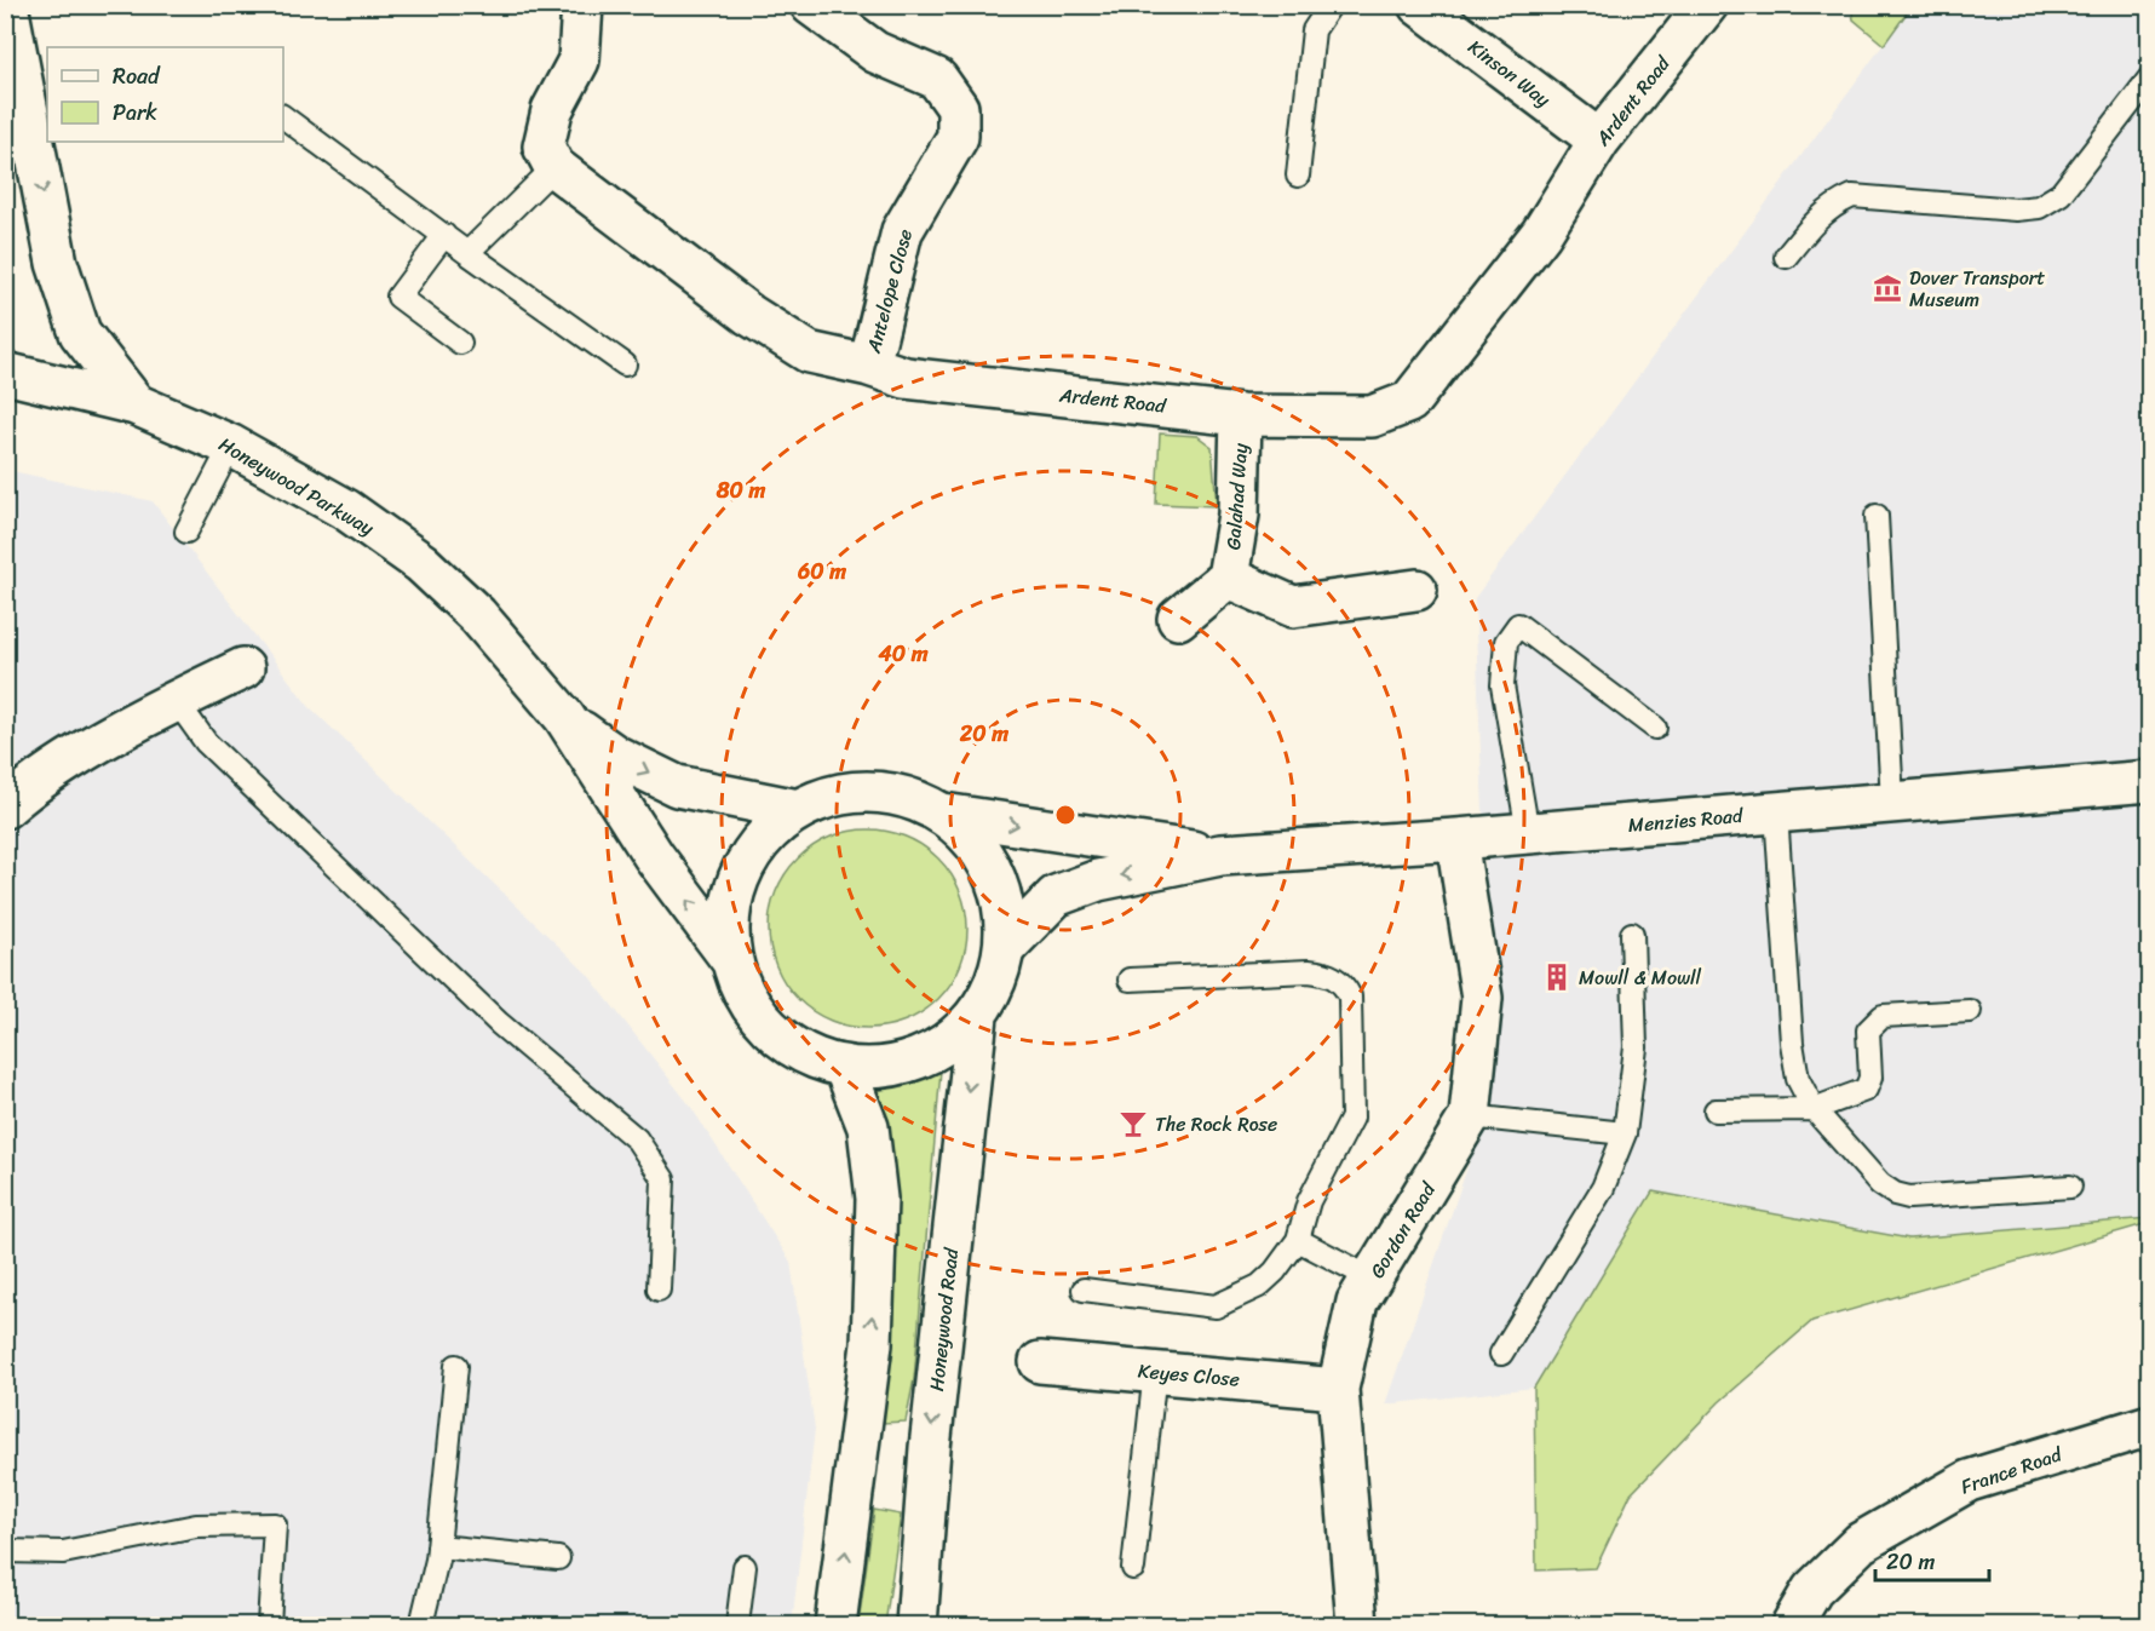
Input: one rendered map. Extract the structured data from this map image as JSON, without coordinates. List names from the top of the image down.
{
  "streets": {
    "street": [
      "Kinson Way",
      "Ardent Road",
      "Antelope Close",
      "Honeywood Parkway",
      "Galahad Way",
      "Menzies Road",
      "Gordon Road",
      "Honeywood Road",
      "Keyes Close",
      "France Road"
    ]
  },
  "crossings": [
    ["Kinson Way", "Ardent Road"],
    ["Ardent Road", "Antelope Close"],
    ["Ardent Road", "Galahad Way"],
    ["Menzies Road", "Gordon Road"],
    ["Gordon Road", "Keyes Close"]
  ],
  "places": {
    "museum": ["Dover Transport Museum"],
    "building": ["Mowll & Mowll"],
    "bar": ["The Rock Rose"]
  },
  "legend": ["Road", "Park"],
  "scale_bar": "20 m",
  "rings": [
    "80 m",
    "60 m",
    "40 m",
    "20 m"
  ]
}
